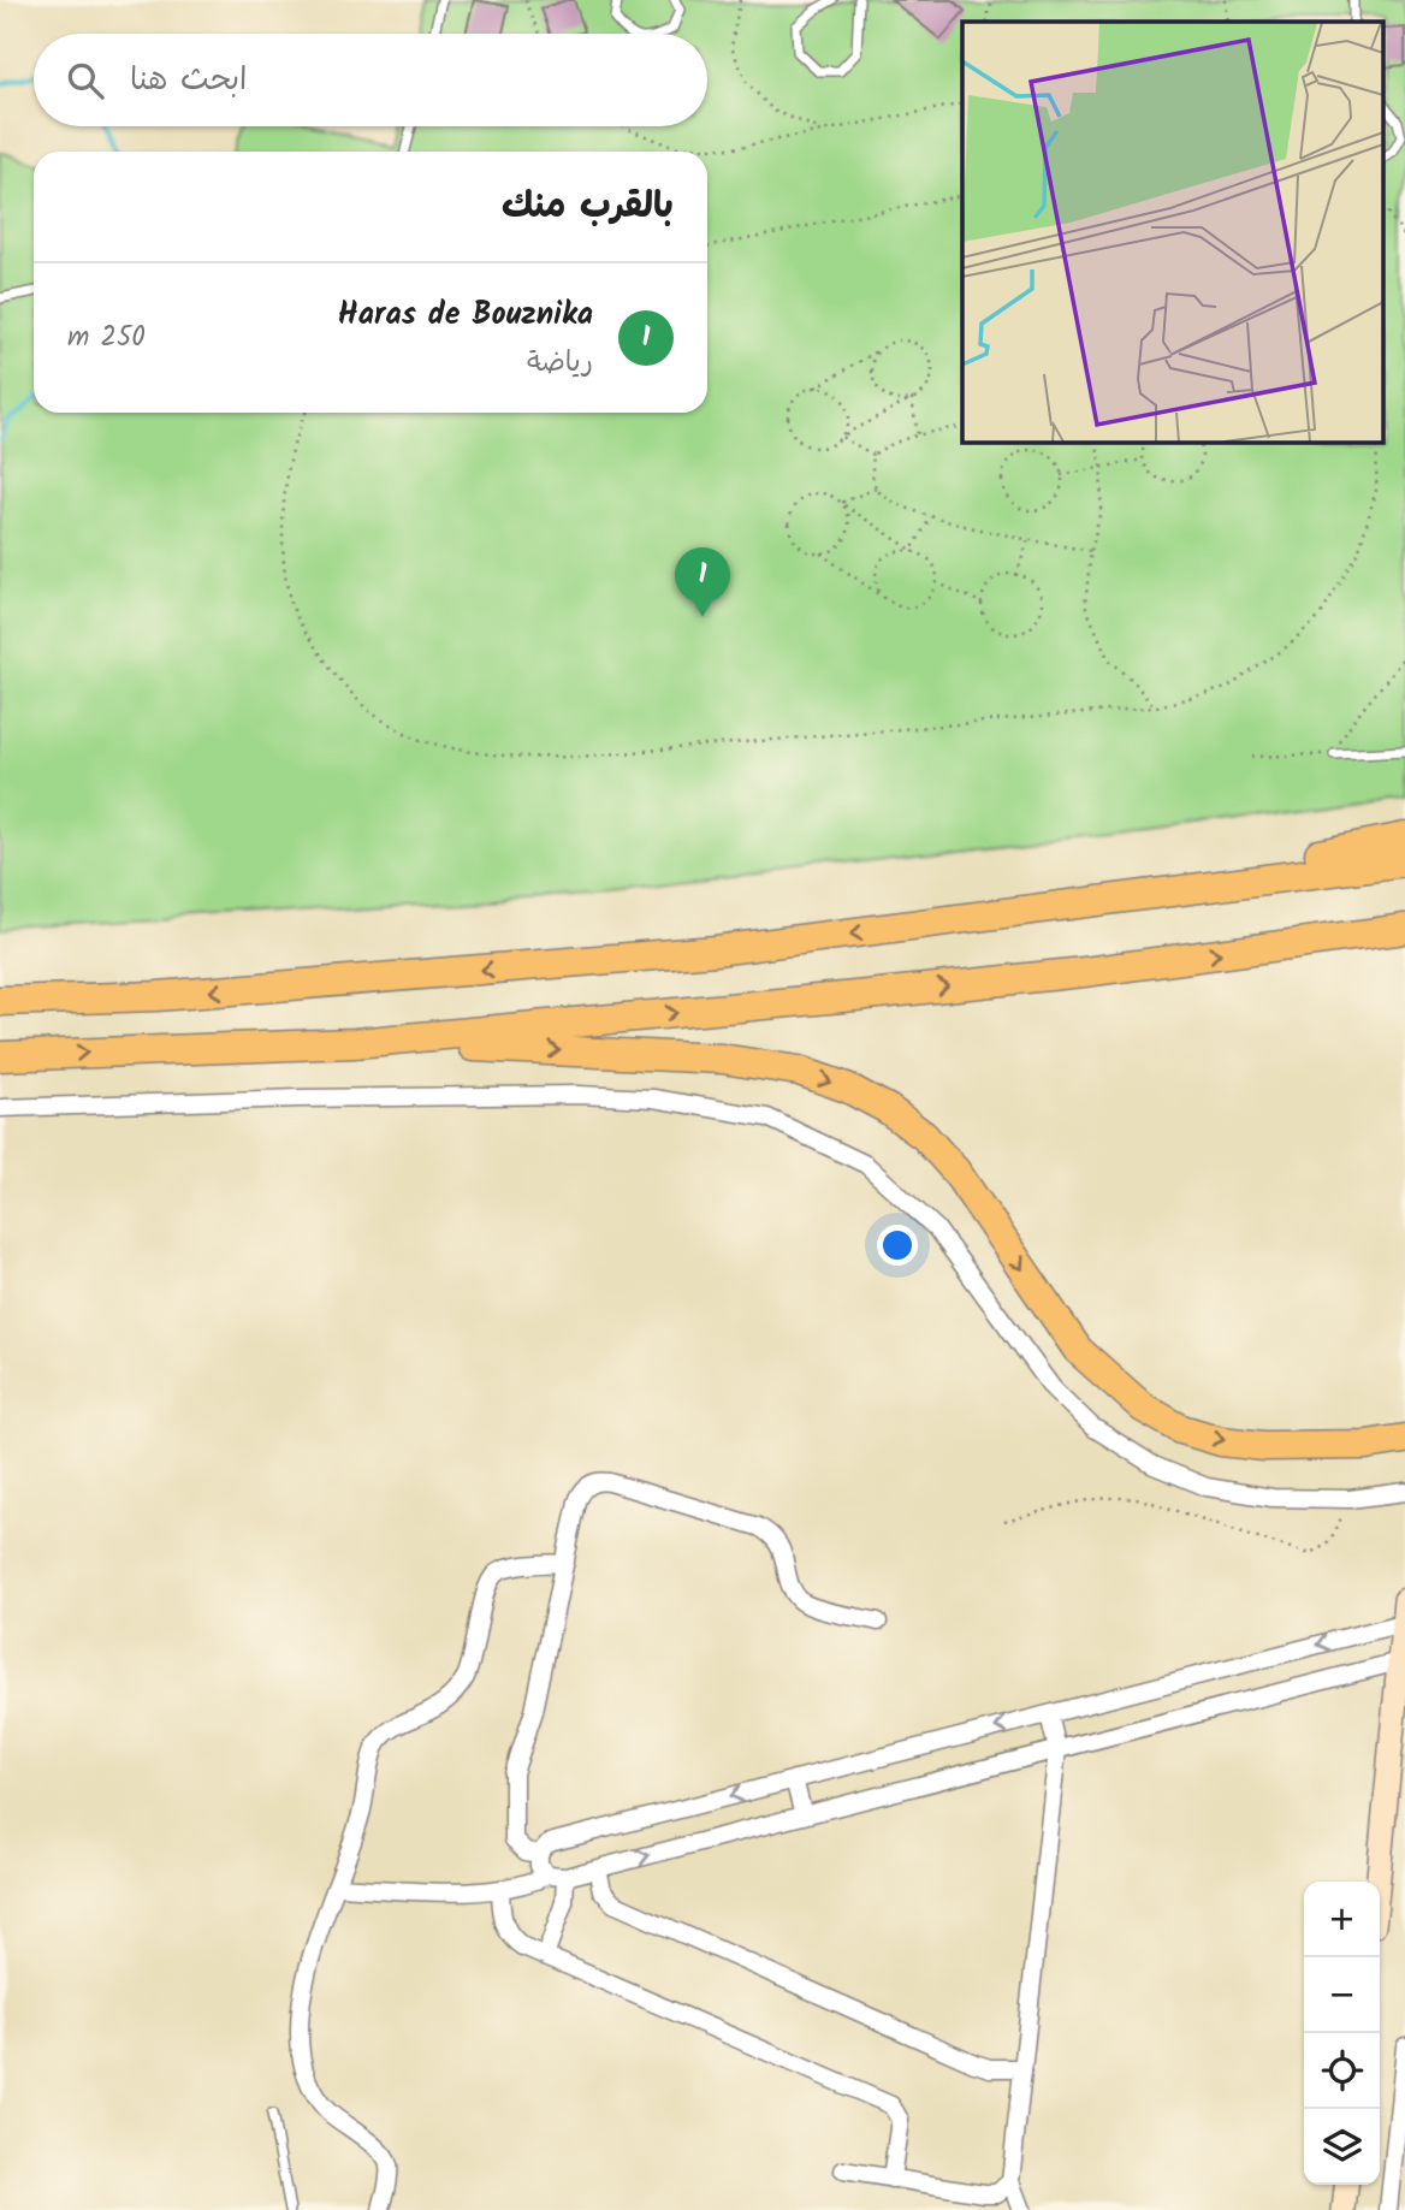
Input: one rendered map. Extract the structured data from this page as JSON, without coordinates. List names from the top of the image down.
{
  "page": {
    "search": "ابحث هنا",
    "heading": "بالقرب منك",
    "list": [
      {
        "mark": "1",
        "name": "Haras de Bouznika",
        "note": "رياضة",
        "value": "250 m"
      }
    ],
    "pins": "1",
    "map_buttons": ["+", "−"]
  }
}
